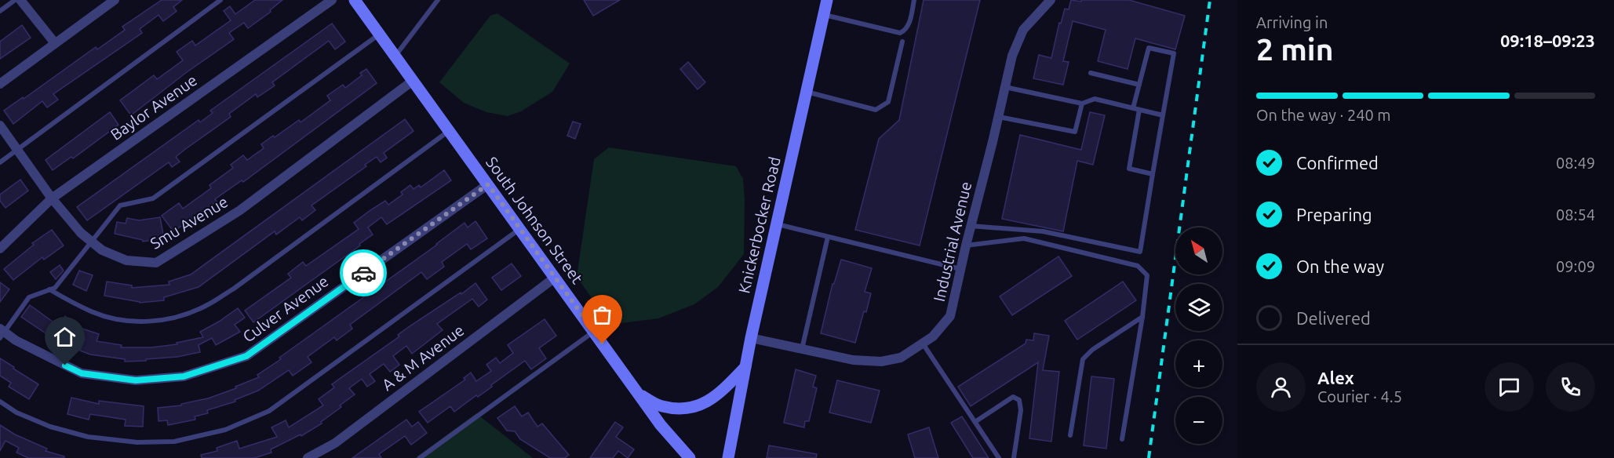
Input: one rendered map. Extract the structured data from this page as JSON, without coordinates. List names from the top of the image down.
{
  "streets": {
    "main road": ["South Johnson Street", "Knickerbocker Road"],
    "street": [
      "Baylor Avenue",
      "Smu Avenue",
      "Industrial Avenue",
      "Culver Avenue",
      "A & M Avenue"
    ]
  },
  "crossings": [
    ["Baylor Avenue", "Smu Avenue"],
    ["South Johnson Street", "Smu Avenue"],
    ["South Johnson Street", "Culver Avenue"],
    ["South Johnson Street", "A & M Avenue"],
    ["Knickerbocker Road", "Industrial Avenue"]
  ],
  "north": "top left",
  "page": {
    "heading": ["2 min", "Arriving in", "09:18–09:23"],
    "panel": ["Alex", "Courier · 4.5"],
    "bar": "On the way · 240 m",
    "list": [
      ["Confirmed", "08:49"],
      ["Preparing", "08:54"],
      ["On the way", "09:09"],
      "Delivered"
    ],
    "map_buttons": ["+", "−"]
  }
}
